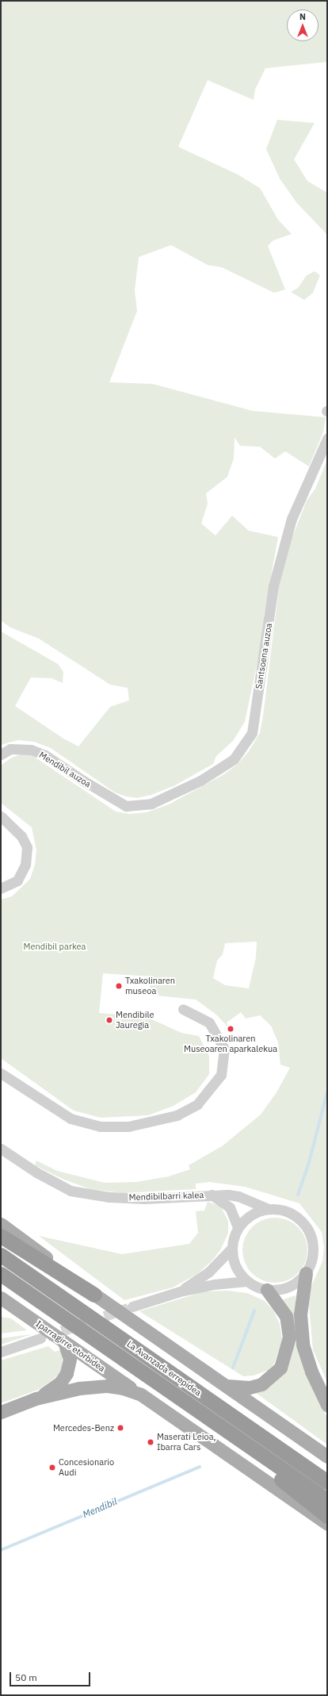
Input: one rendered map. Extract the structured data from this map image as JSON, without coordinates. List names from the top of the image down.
{
  "streets": {
    "highway": ["La Avanzada errepidea"],
    "main road": ["Iparragirre etorbidea"],
    "street": ["Santsoena auzoa", "Mendibil auzoa", "Mendibilbarri kalea"]
  },
  "crossings": [
    ["Santsoena auzoa", "Mendibil auzoa"]
  ],
  "water": ["Mendibil"],
  "parks": ["Mendibil parkea"],
  "places": [
    "Txakolinaren museoa",
    "Mendibile Jauregia",
    "Txakolinaren Museoaren aparkalekua",
    "Mercedes-Benz",
    "Maserati Leioa, Ibarra Cars",
    "Concesionario Audi"
  ],
  "scale_bar": "50 m",
  "north": "top"
}
